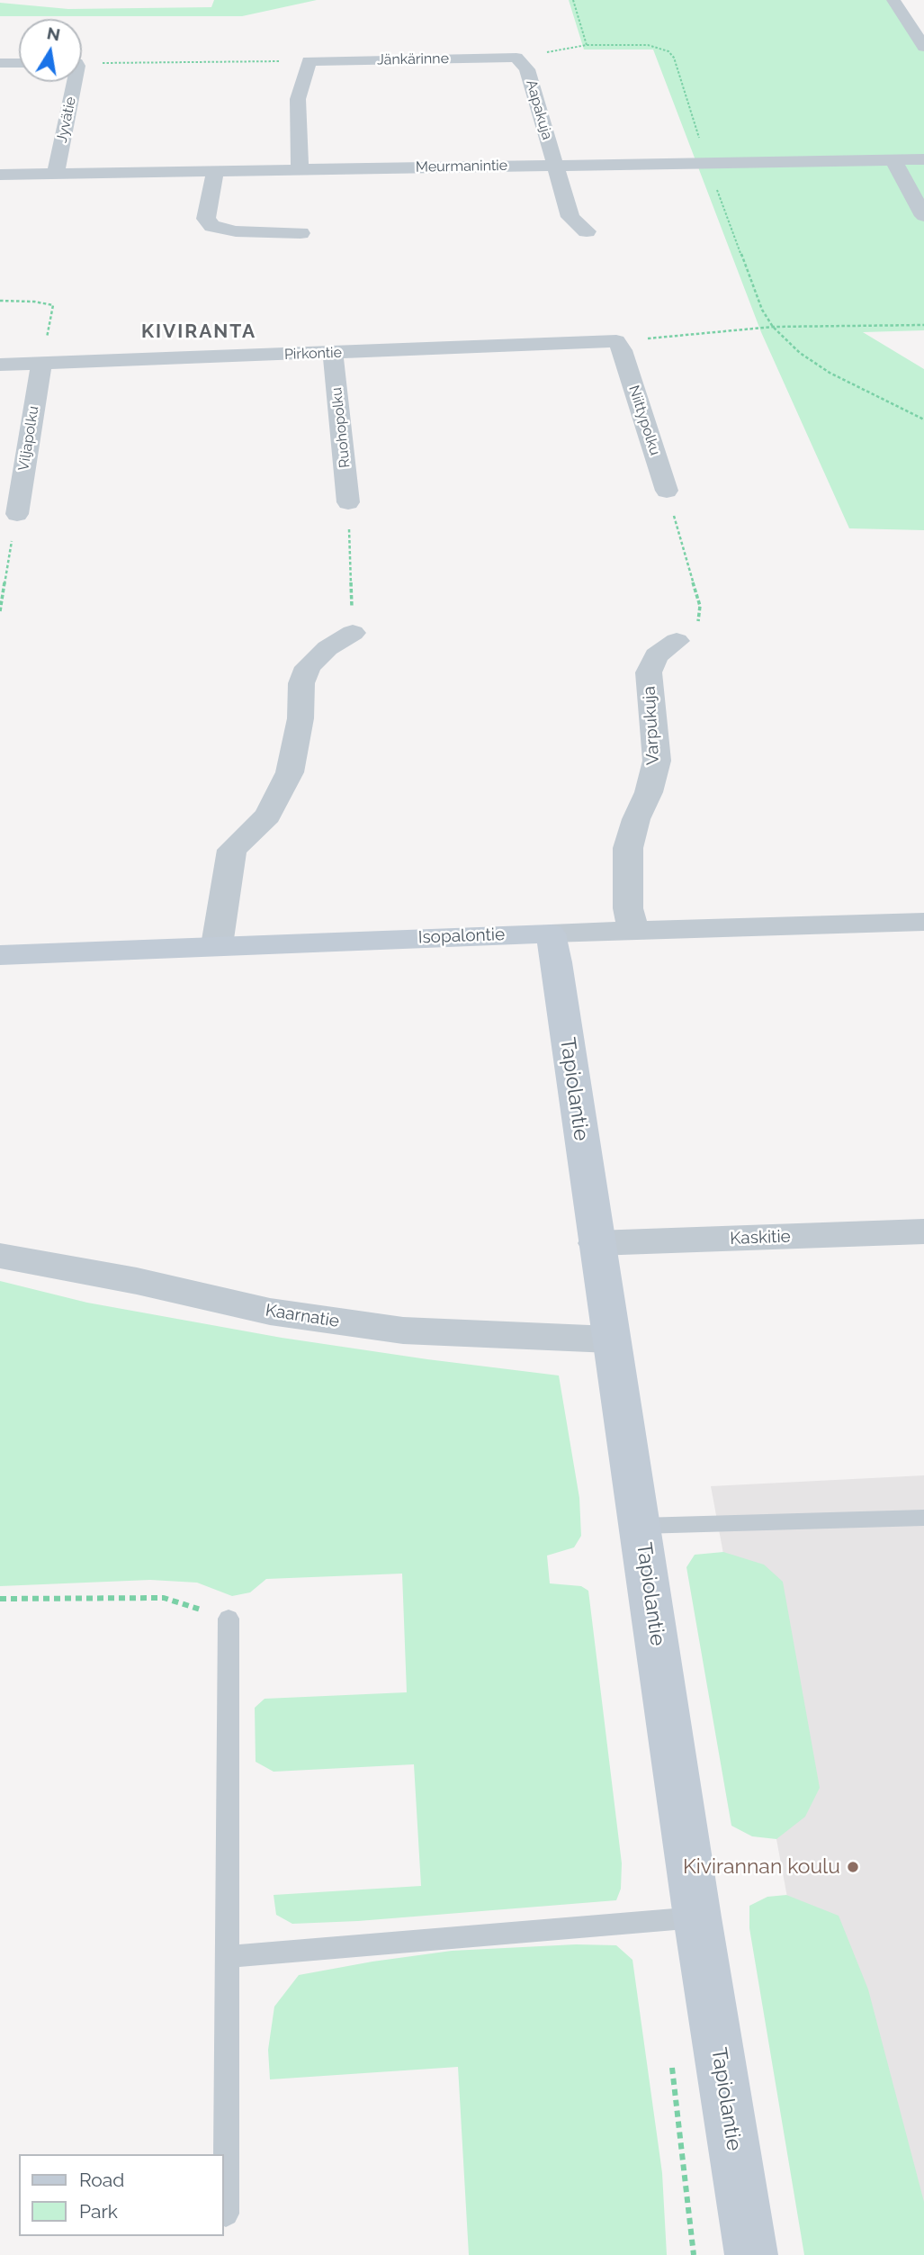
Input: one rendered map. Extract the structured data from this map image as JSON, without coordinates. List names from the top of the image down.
{
  "streets": {
    "street": [
      "Jänkärinne",
      "Aapakuja",
      "Jyvätie",
      "Meurmanintie",
      "Pirkontie",
      "Niittypolku",
      "Ruohopolku",
      "Viljapolku",
      "Varpukuja",
      "Isopalontie",
      "Tapiolantie",
      "Kaskitie",
      "Kaarnatie"
    ]
  },
  "crossings": [
    ["Jänkärinne", "Aapakuja"],
    ["Aapakuja", "Meurmanintie"],
    ["Jyvätie", "Meurmanintie"],
    ["Pirkontie", "Niittypolku"],
    ["Pirkontie", "Ruohopolku"],
    ["Pirkontie", "Viljapolku"],
    ["Varpukuja", "Isopalontie"],
    ["Isopalontie", "Tapiolantie"],
    ["Tapiolantie", "Kaskitie"],
    ["Tapiolantie", "Kaarnatie"]
  ],
  "districts": ["KIVIRANTA"],
  "places": ["Kivirannan koulu"],
  "legend": ["Road", "Park"],
  "north": "top"
}
